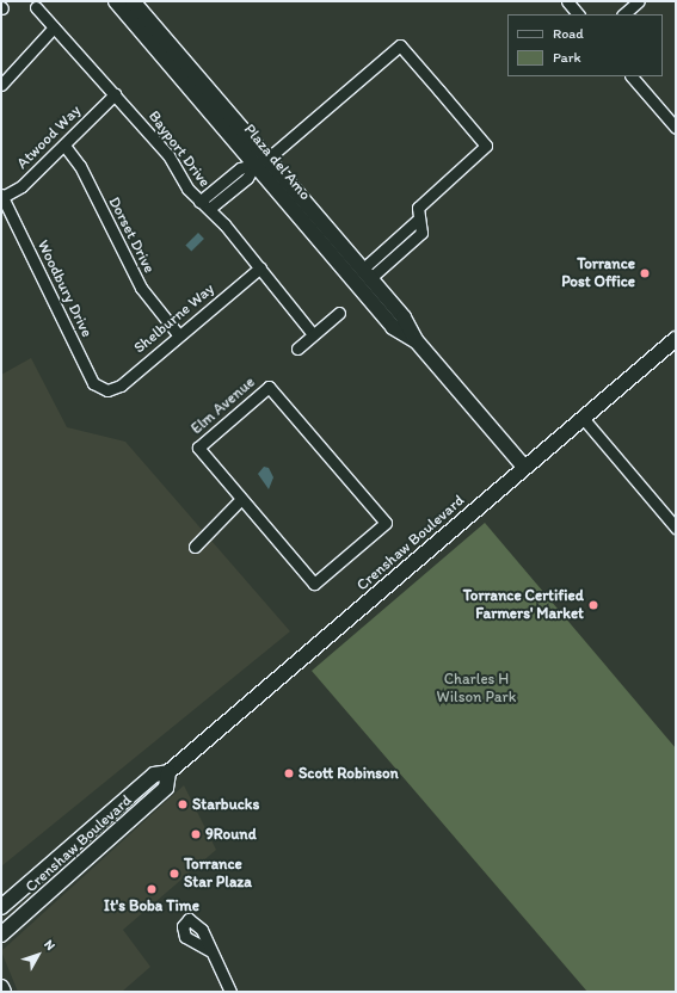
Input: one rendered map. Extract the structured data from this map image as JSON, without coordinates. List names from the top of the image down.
{
  "streets": {
    "main road": ["Plaza del Amo", "Crenshaw Boulevard"],
    "street": [
      "Atwood Way",
      "Bayport Drive",
      "Dorset Drive",
      "Woodbury Drive",
      "Shelburne Way",
      "Elm Avenue"
    ]
  },
  "crossings": [
    ["Atwood Way", "Bayport Drive"],
    ["Atwood Way", "Dorset Drive"],
    ["Atwood Way", "Woodbury Drive"],
    ["Bayport Drive", "Shelburne Way"],
    ["Plaza del Amo", "Crenshaw Boulevard"],
    ["Dorset Drive", "Shelburne Way"],
    ["Woodbury Drive", "Shelburne Way"]
  ],
  "parks": ["Charles H Wilson Park"],
  "places": [
    "Torrance Post Office",
    "Torrance Certified Farmers' Market",
    "Scott Robinson",
    "Starbucks",
    "9Round",
    "Torrance Star Plaza",
    "It's Boba Time"
  ],
  "legend": ["Road", "Park"],
  "north": "top right"
}
